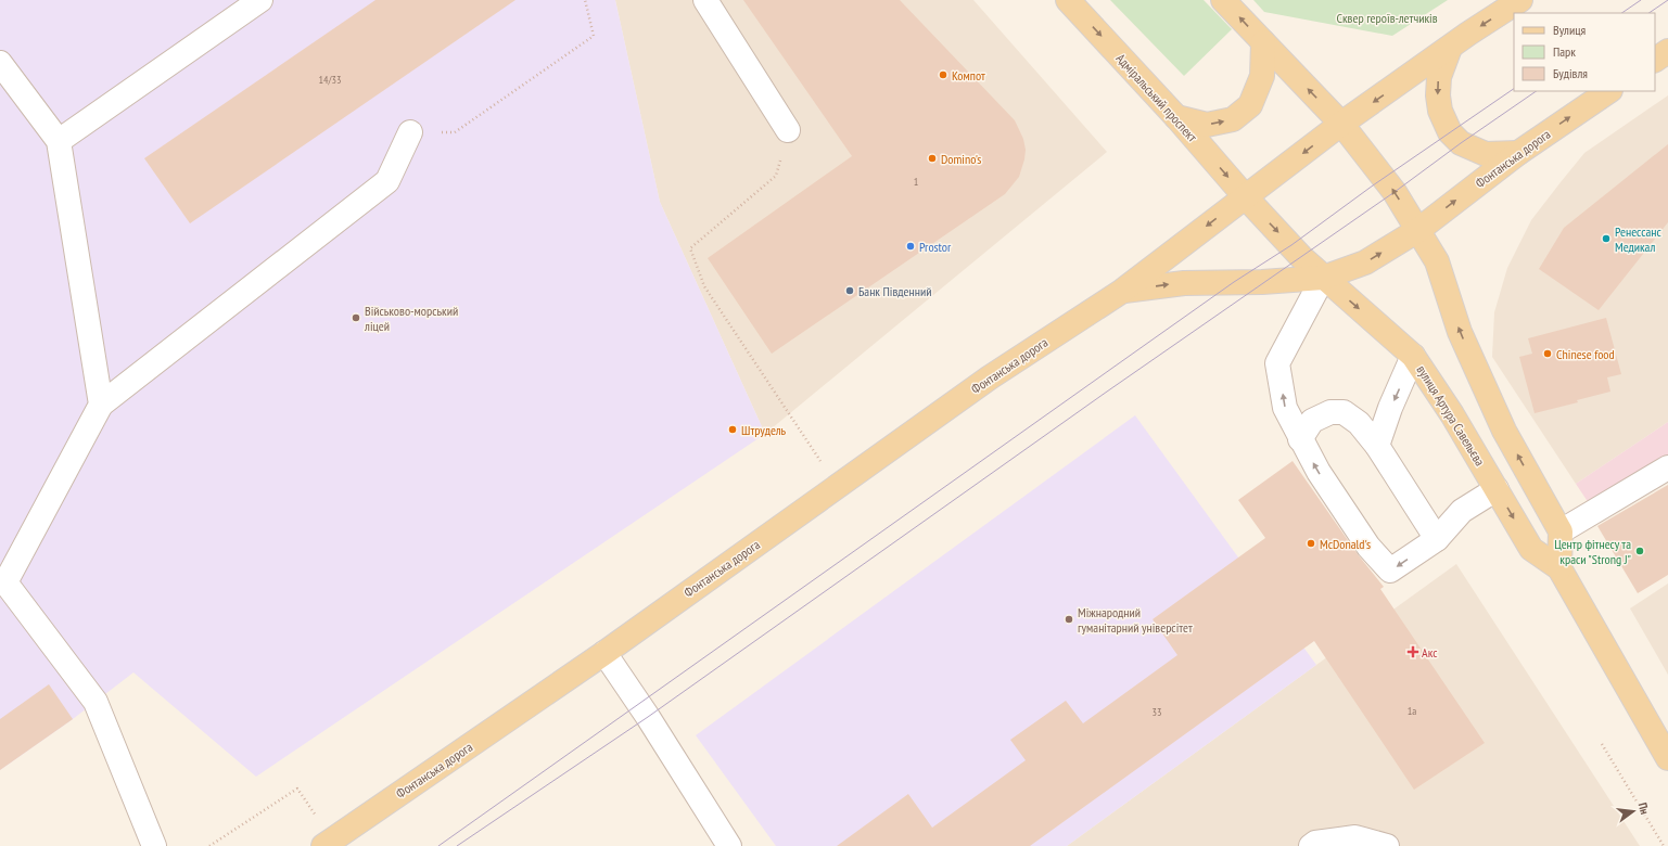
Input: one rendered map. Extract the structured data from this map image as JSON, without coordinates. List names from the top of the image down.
{
  "streets": {
    "main road": ["Адміральський проспект", "Фонтанська дорога", "вулиця Артура Савельєва"]
  },
  "crossings": [
    ["Адміральський проспект", "Фонтанська дорога"],
    ["Адміральський проспект", "вулиця Артура Савельєва"],
    ["Фонтанська дорога", "вулиця Артура Савельєва"]
  ],
  "parks": ["Сквер героїв-летчиків"],
  "places": {
    "other": [
      "Компот",
      "Domino's",
      "Ренессанс Медикал",
      "Prostor",
      "Банк Південний",
      "Військово-морський ліцей",
      "Chinese food",
      "Штрудель",
      "McDonald's",
      "Центр фітнесу та краси \"Strong J\"",
      "Міжнародний гуманітарний універсітет"
    ],
    "health": ["Акс"]
  },
  "house_numbers": [
    "14/33",
    "1",
    "1а",
    "33"
  ],
  "legend": ["Вулиця", "Парк", "Будівля"],
  "north": "right"
}
